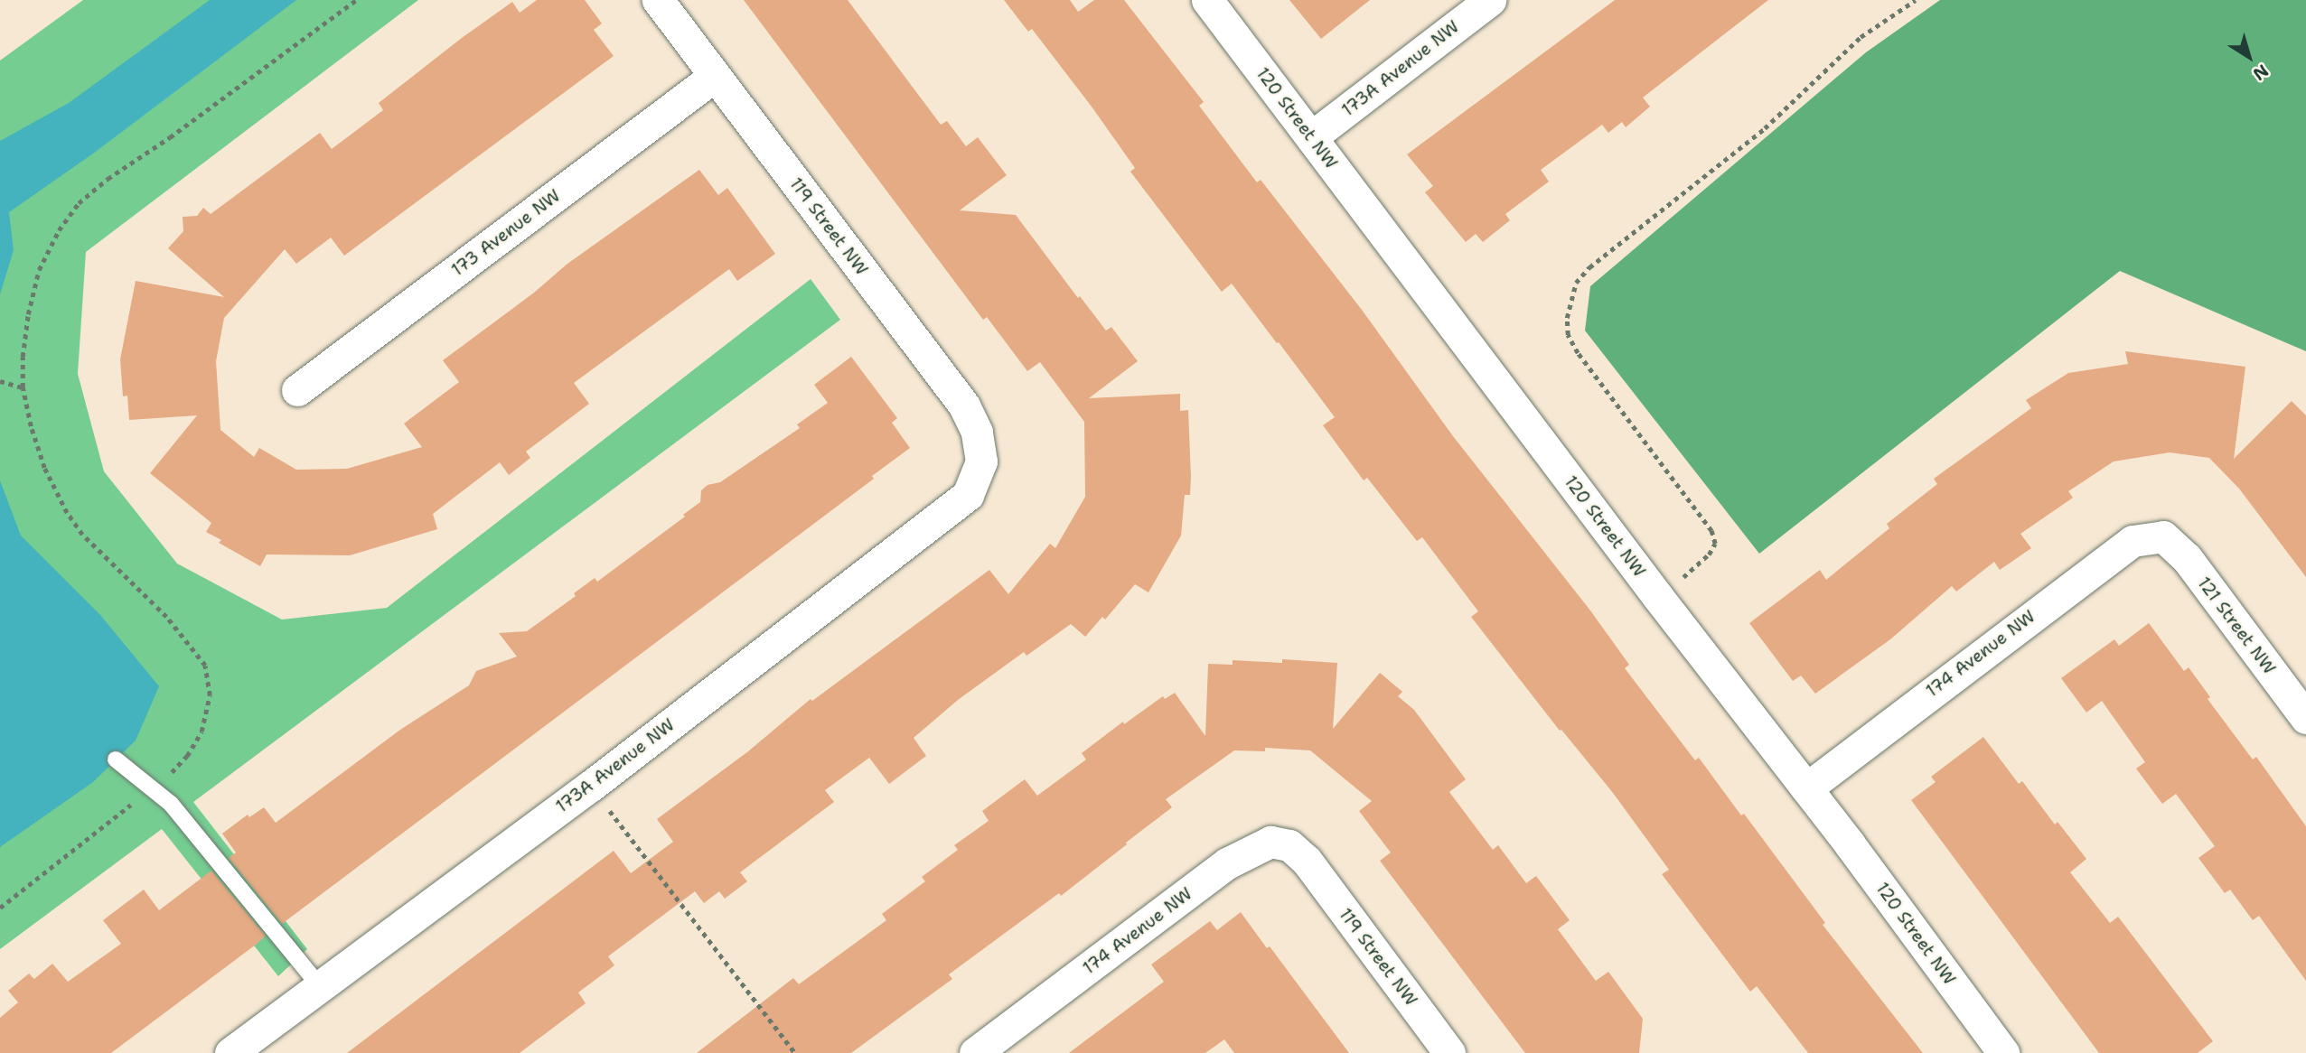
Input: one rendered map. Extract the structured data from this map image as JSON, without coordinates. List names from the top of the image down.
{
  "streets": {
    "street": [
      "173A Avenue NW",
      "120 Street NW",
      "119 Street NW",
      "173 Avenue NW",
      "121 Street NW",
      "174 Avenue NW"
    ]
  },
  "crossings": [
    ["173A Avenue NW", "120 Street NW"],
    ["173A Avenue NW", "119 Street NW"],
    ["120 Street NW", "174 Avenue NW"],
    ["119 Street NW", "173 Avenue NW"],
    ["119 Street NW", "174 Avenue NW"],
    ["121 Street NW", "174 Avenue NW"]
  ],
  "north": "bottom right"
}
